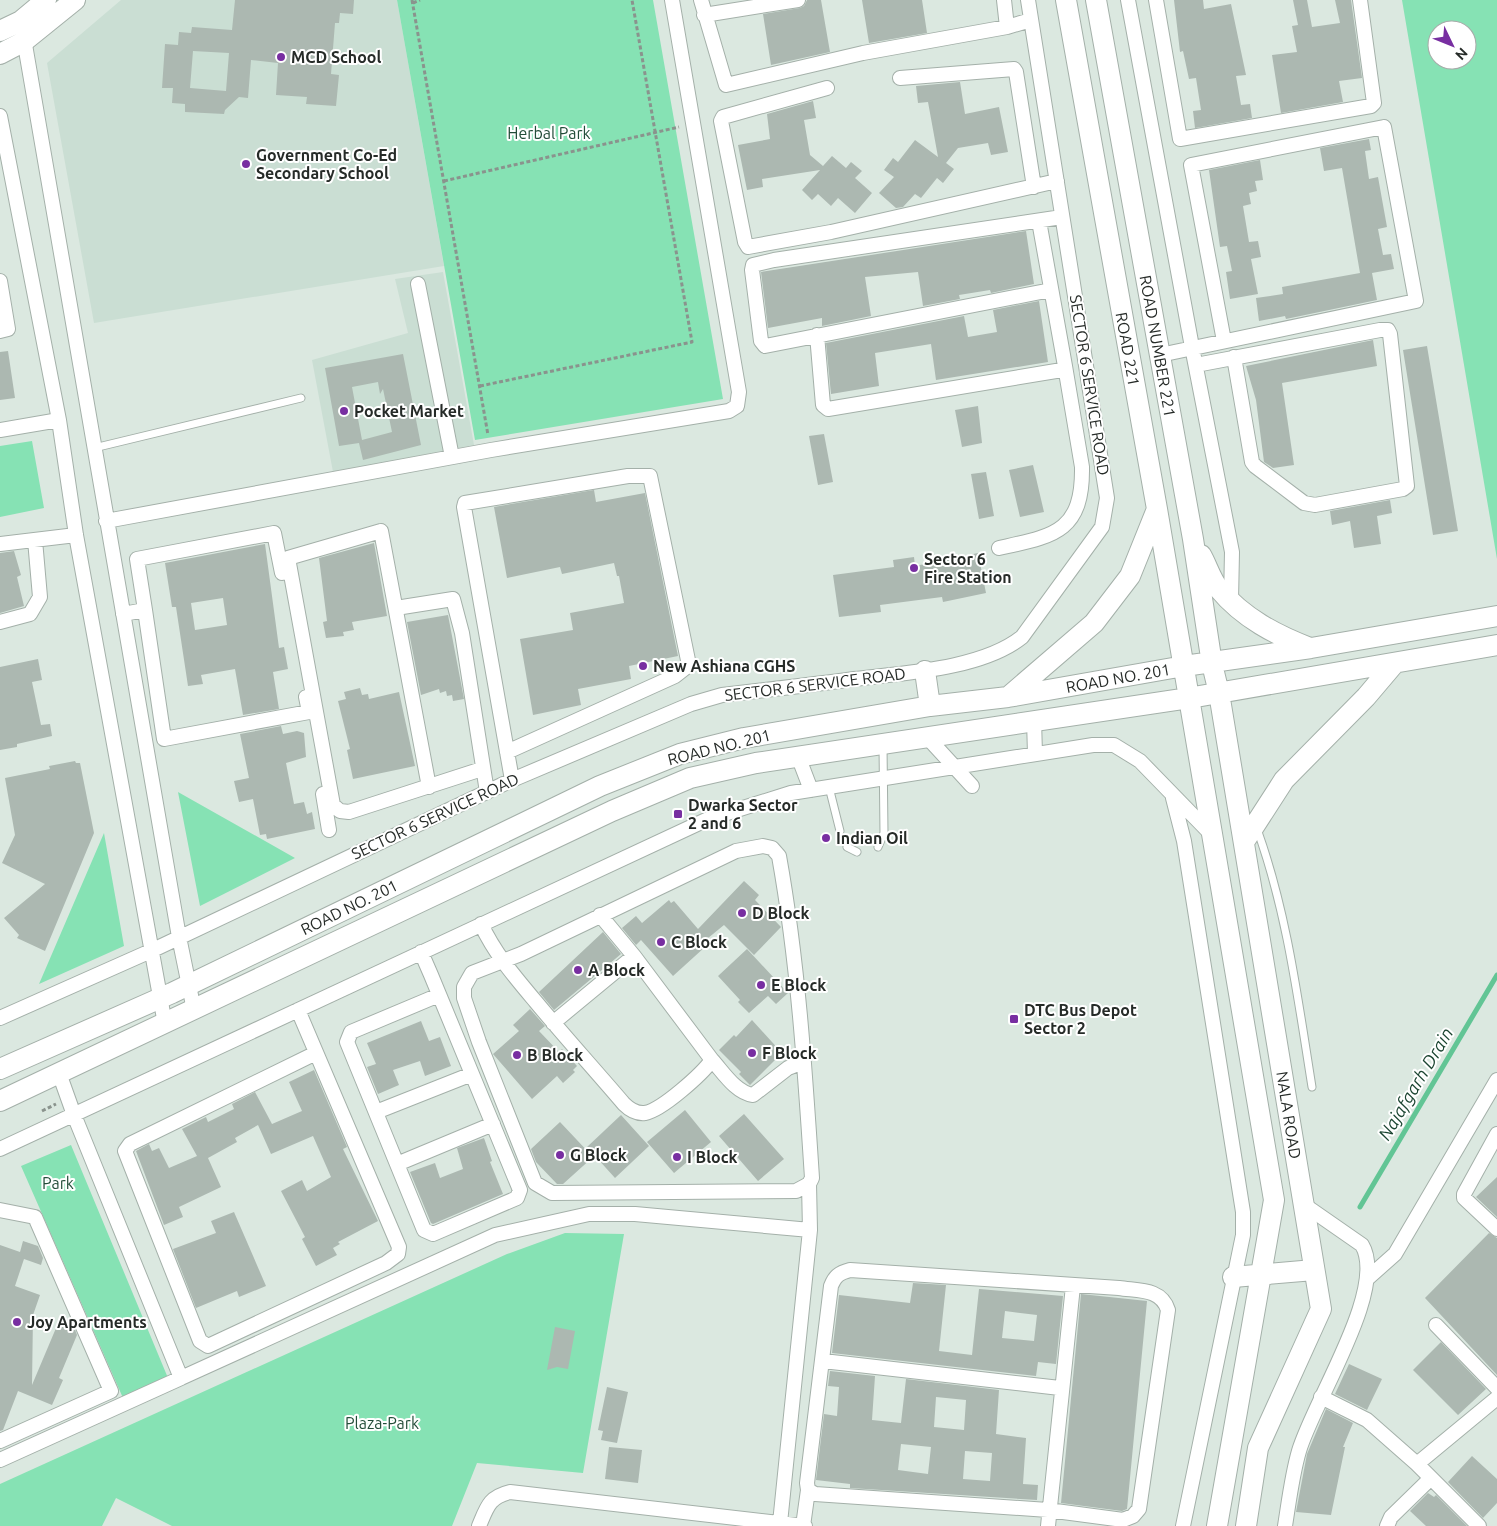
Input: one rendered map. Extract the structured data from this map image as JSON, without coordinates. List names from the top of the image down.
{
  "streets": {
    "main road": [
      "ROAD NUMBER 221",
      "ROAD 221",
      "ROAD NO. 201",
      "NALA ROAD"
    ],
    "street": ["SECTOR 6 SERVICE ROAD"]
  },
  "crossings": [
    ["ROAD NUMBER 221", "ROAD NO. 201"],
    ["ROAD NUMBER 221", "NALA ROAD"],
    ["ROAD 221", "ROAD NO. 201"],
    ["ROAD 221", "NALA ROAD"],
    ["ROAD NO. 201", "NALA ROAD"]
  ],
  "water": ["Najafgarh Drain"],
  "parks": ["Herbal Park", "Park", "Plaza-Park"],
  "places": {
    "other": [
      "MCD School",
      "Government Co-Ed Secondary School",
      "Pocket Market",
      "Sector 6 Fire Station",
      "New Ashiana CGHS",
      "Indian Oil",
      "D Block",
      "C Block",
      "A Block",
      "E Block",
      "F Block",
      "B Block",
      "G Block",
      "I Block",
      "Joy Apartments"
    ],
    "transit": ["Dwarka Sector 2 and 6", "DTC Bus Depot Sector 2"]
  },
  "north": "bottom right"
}
